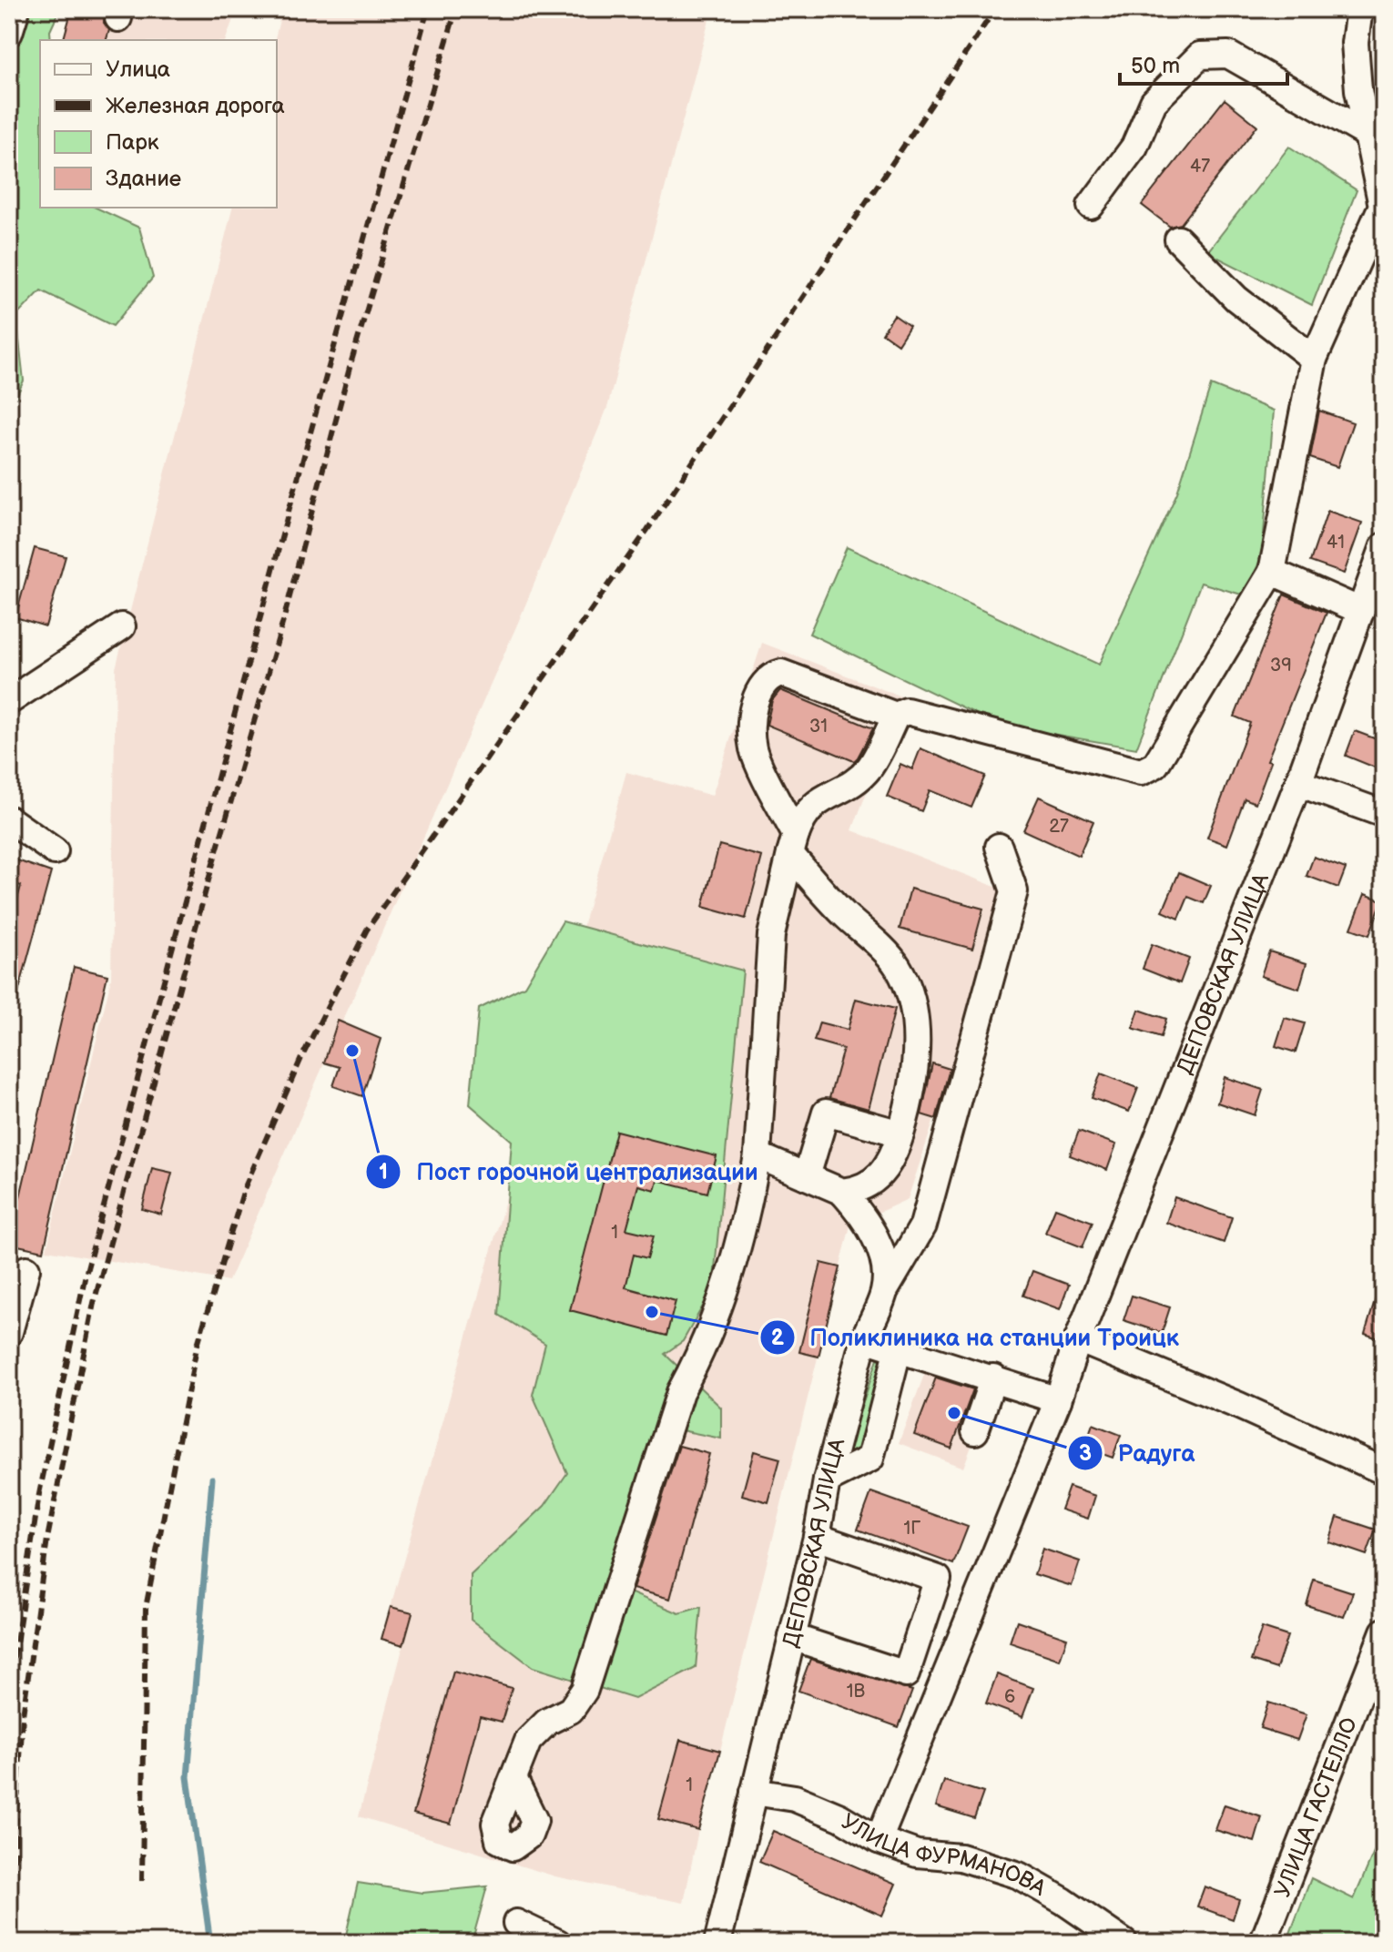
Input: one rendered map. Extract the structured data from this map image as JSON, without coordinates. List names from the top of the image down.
{
  "streets": {
    "street": ["ДЕПОВСКАЯ УЛИЦА", "УЛИЦА ГАСТЕЛЛО", "УЛИЦА ФУРМАНОВА"]
  },
  "crossings": [
    ["ДЕПОВСКАЯ УЛИЦА", "УЛИЦА ФУРМАНОВА"]
  ],
  "places": ["Пост горочной централизации", "Поликлиника на станции Троицк", "Радуга"],
  "house_numbers": [
    "47",
    "41",
    "39",
    "31",
    "27",
    "1",
    "1Г",
    "1В",
    "6",
    "1"
  ],
  "legend": [
    "Улица",
    "Железная дорога",
    "Парк",
    "Здание"
  ],
  "scale_bar": "50 m"
}
